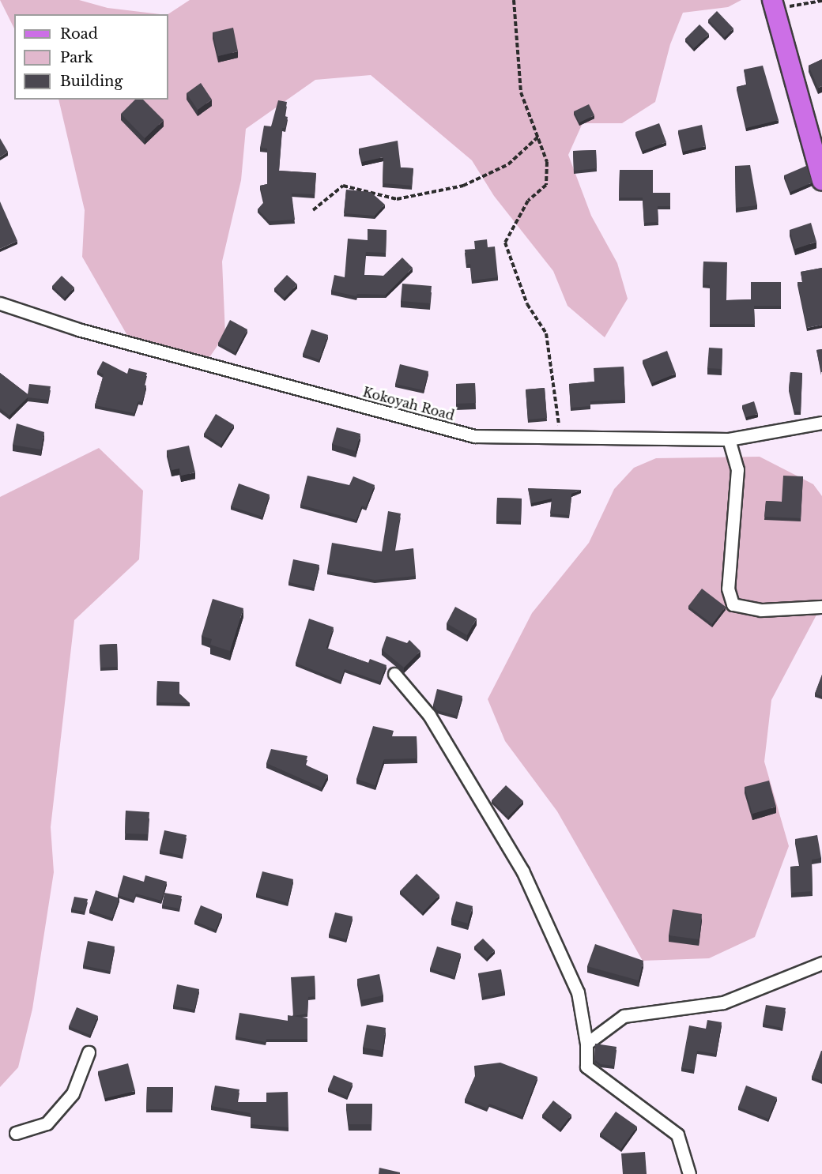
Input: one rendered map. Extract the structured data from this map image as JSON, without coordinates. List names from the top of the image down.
{
  "streets": {
    "street": ["Kokoyah Road"]
  },
  "legend": ["Road", "Park", "Building"]
}
